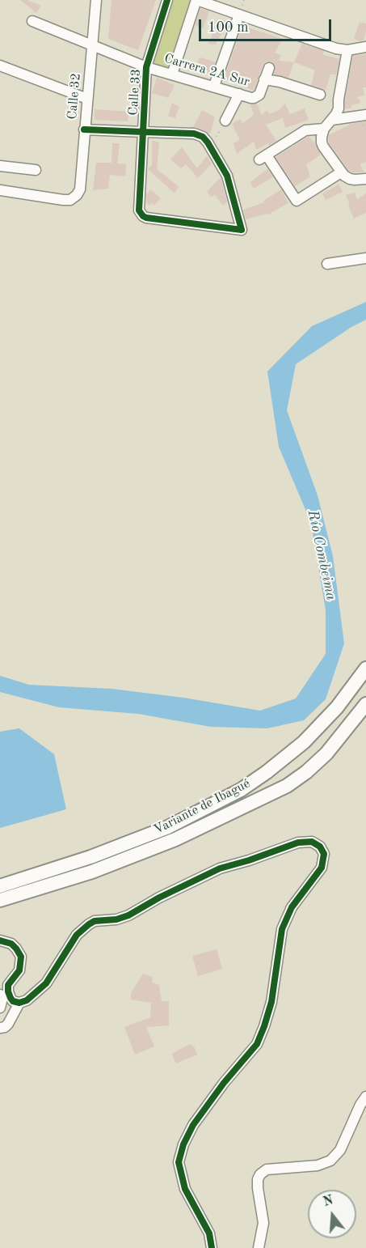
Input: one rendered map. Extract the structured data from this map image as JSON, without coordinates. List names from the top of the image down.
{
  "streets": {
    "highway": ["Variante de Ibagué"],
    "street": ["Carrera 2A Sur", "Calle 33", "Calle 32"]
  },
  "crossings": [
    ["Carrera 2A Sur", "Calle 33"],
    ["Carrera 2A Sur", "Calle 32"]
  ],
  "water": ["Río Combeima"],
  "scale_bar": "100 m",
  "north": "top"
}
